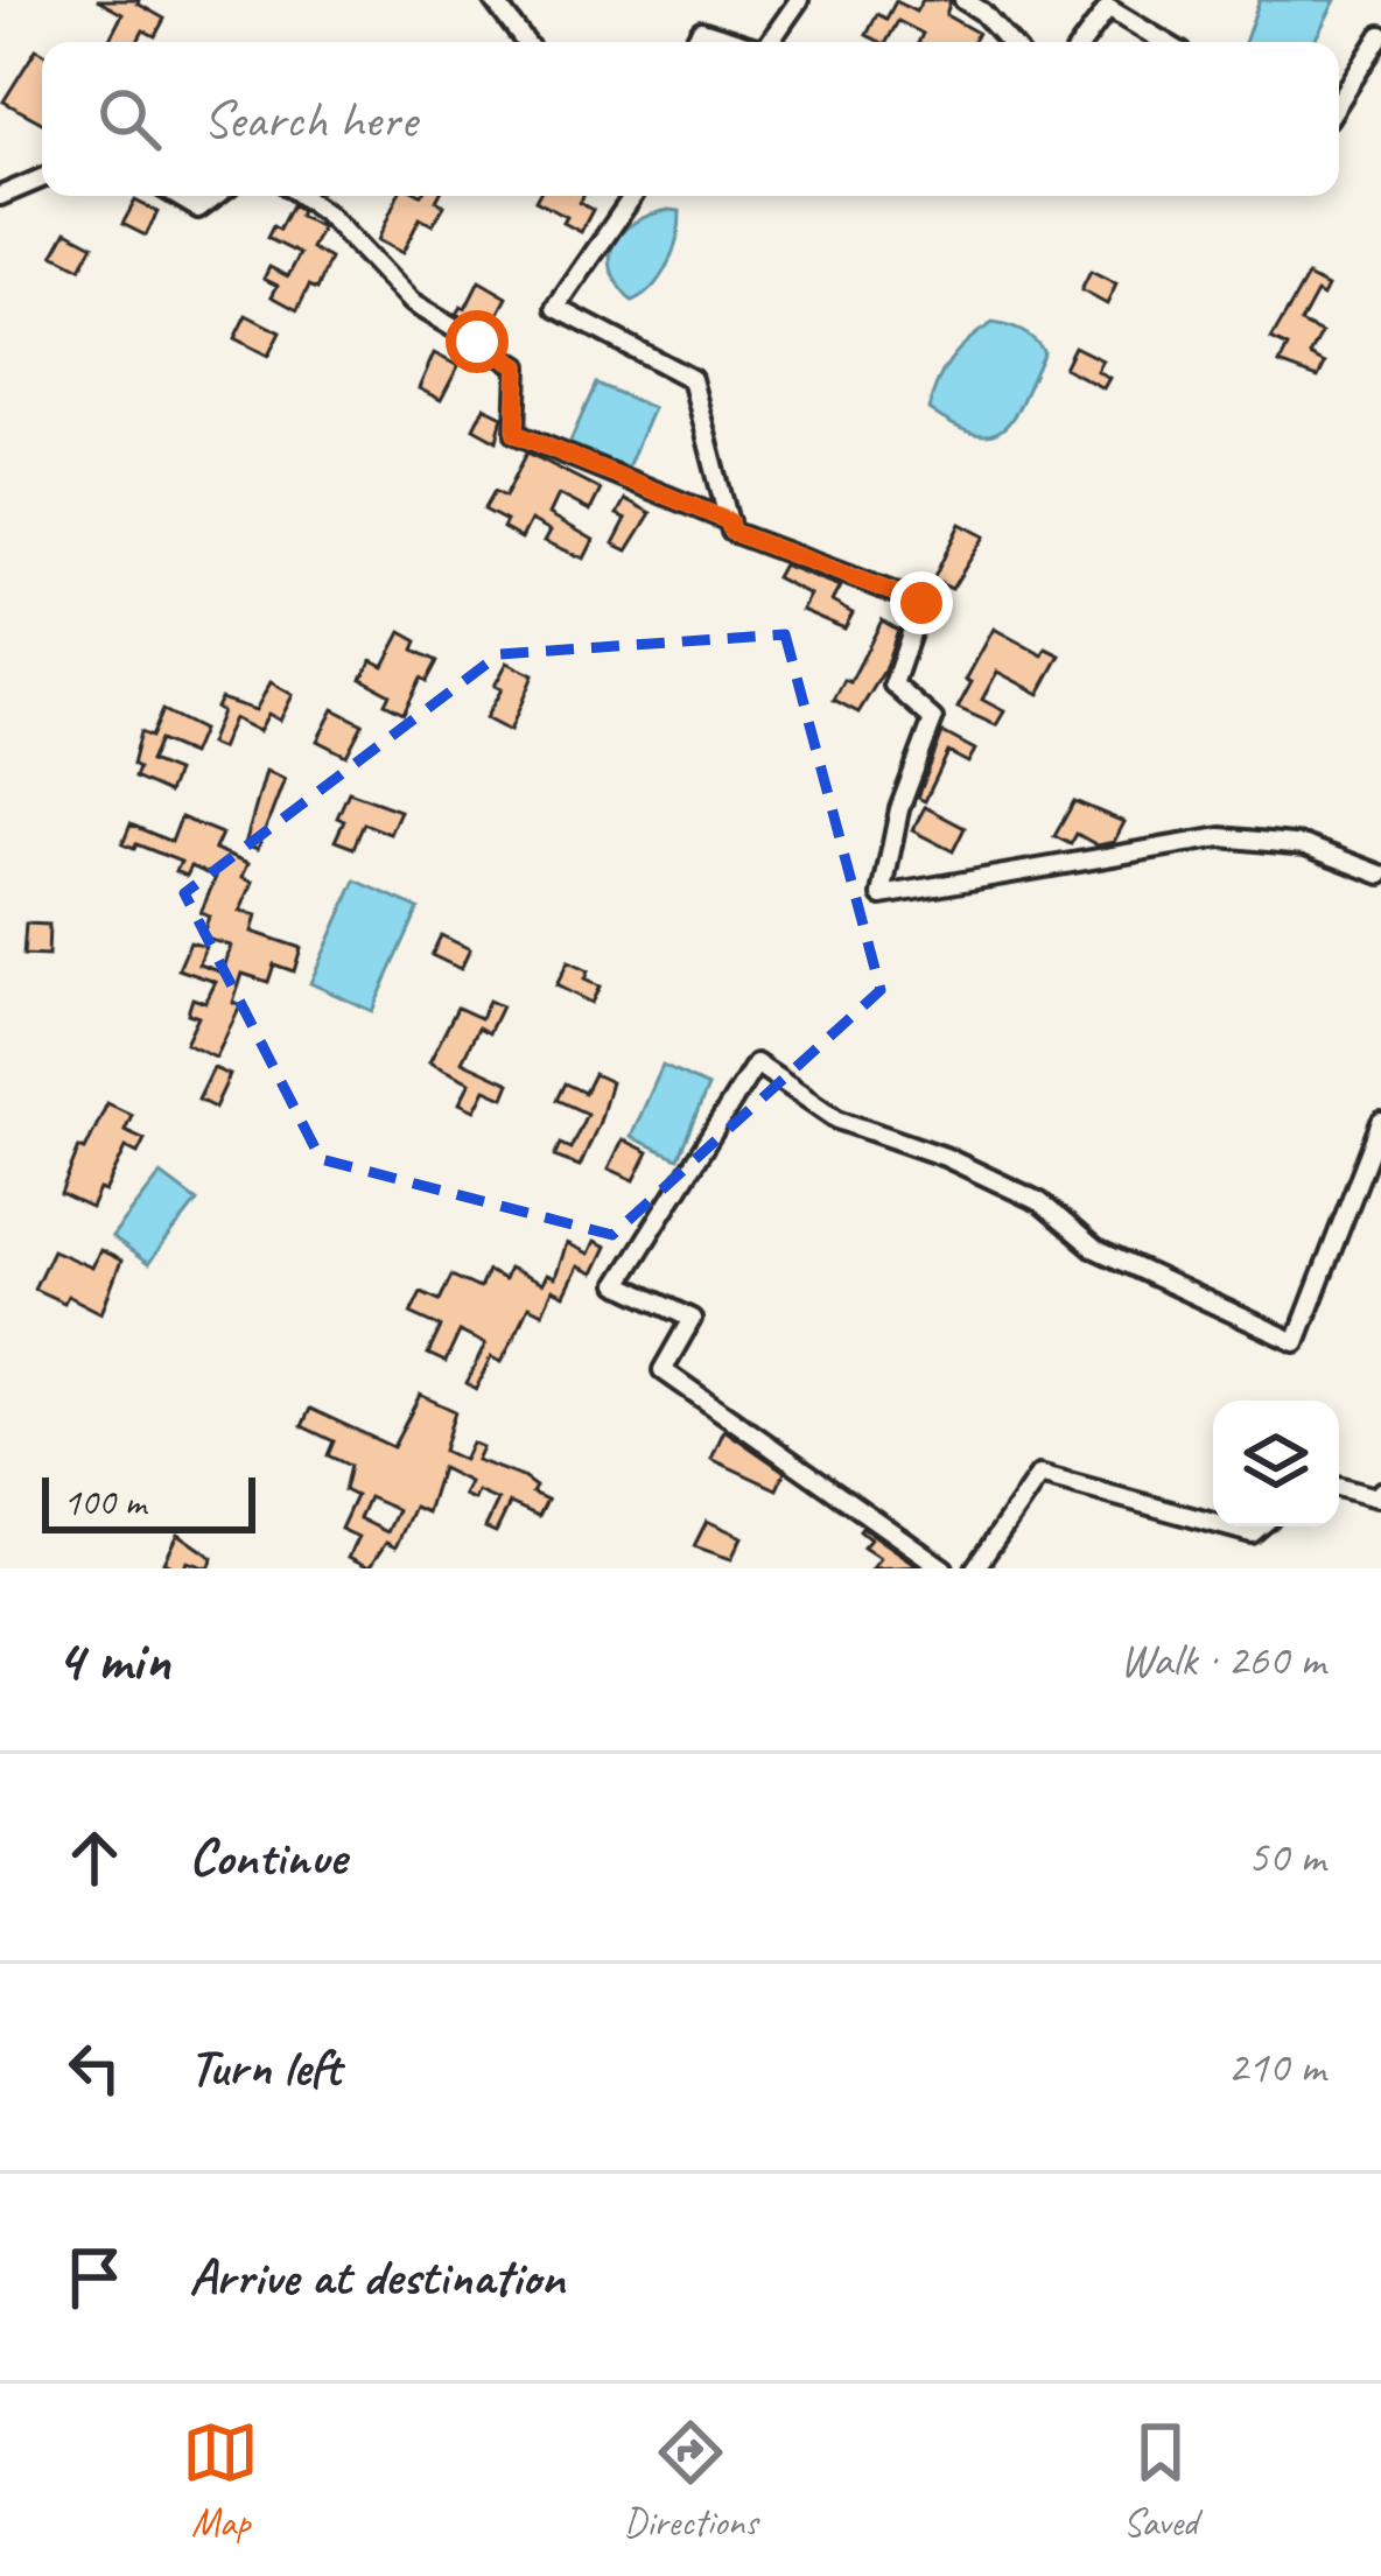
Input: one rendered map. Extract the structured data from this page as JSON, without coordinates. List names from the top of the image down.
{
  "scale_bar": "100 m",
  "page": {
    "search": "Search here",
    "scale": "100 m",
    "heading": ["4 min", "Walk · 260 m"],
    "list": [
      ["Continue", "50 m"],
      ["Turn left", "210 m"],
      "Arrive at destination"
    ],
    "nav": ["Map", "Directions", "Saved"]
  }
}
